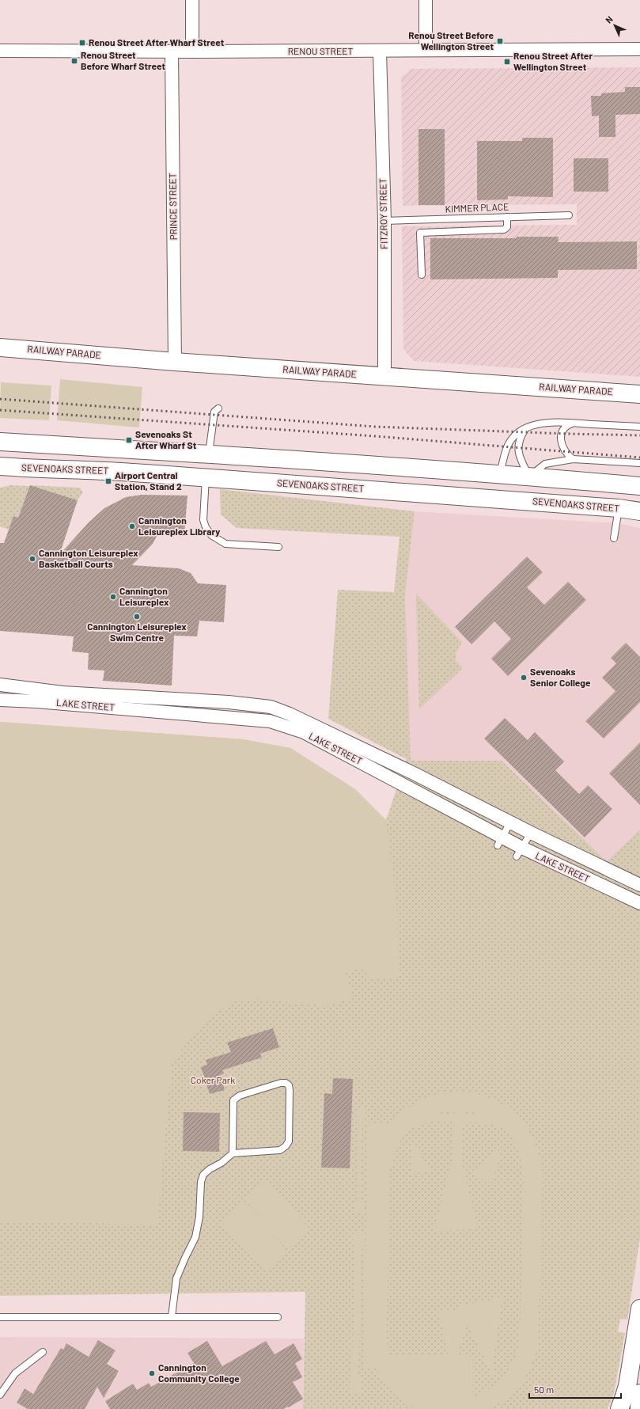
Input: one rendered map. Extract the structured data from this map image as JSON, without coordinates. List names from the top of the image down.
{
  "streets": {
    "main road": ["RAILWAY PARADE", "SEVENOAKS STREET"],
    "street": [
      "RENOU STREET",
      "PRINCE STREET",
      "FITZROY STREET",
      "LAKE STREET"
    ],
    "lane": ["KIMMER PLACE"]
  },
  "crossings": [
    ["RENOU STREET", "PRINCE STREET"],
    ["RENOU STREET", "FITZROY STREET"],
    ["PRINCE STREET", "RAILWAY PARADE"],
    ["KIMMER PLACE", "FITZROY STREET"],
    ["FITZROY STREET", "RAILWAY PARADE"]
  ],
  "parks": ["Coker Park"],
  "places": {
    "transit": [
      "Renou Street Before Wellington Street",
      "Renou Street After Wharf Street",
      "Renou Street Before Wharf Street",
      "Renou Street After Wellington Street",
      "Sevenoaks St After Wharf St",
      "Airport Central Station, Stand 2"
    ],
    "other": [
      "Cannington Leisureplex Library",
      "Cannington Leisureplex Basketball Courts",
      "Cannington Leisureplex",
      "Cannington Leisureplex Swim Centre",
      "Sevenoaks Senior College",
      "Cannington Community College"
    ]
  },
  "scale_bar": "50 m",
  "north": "top left"
}
